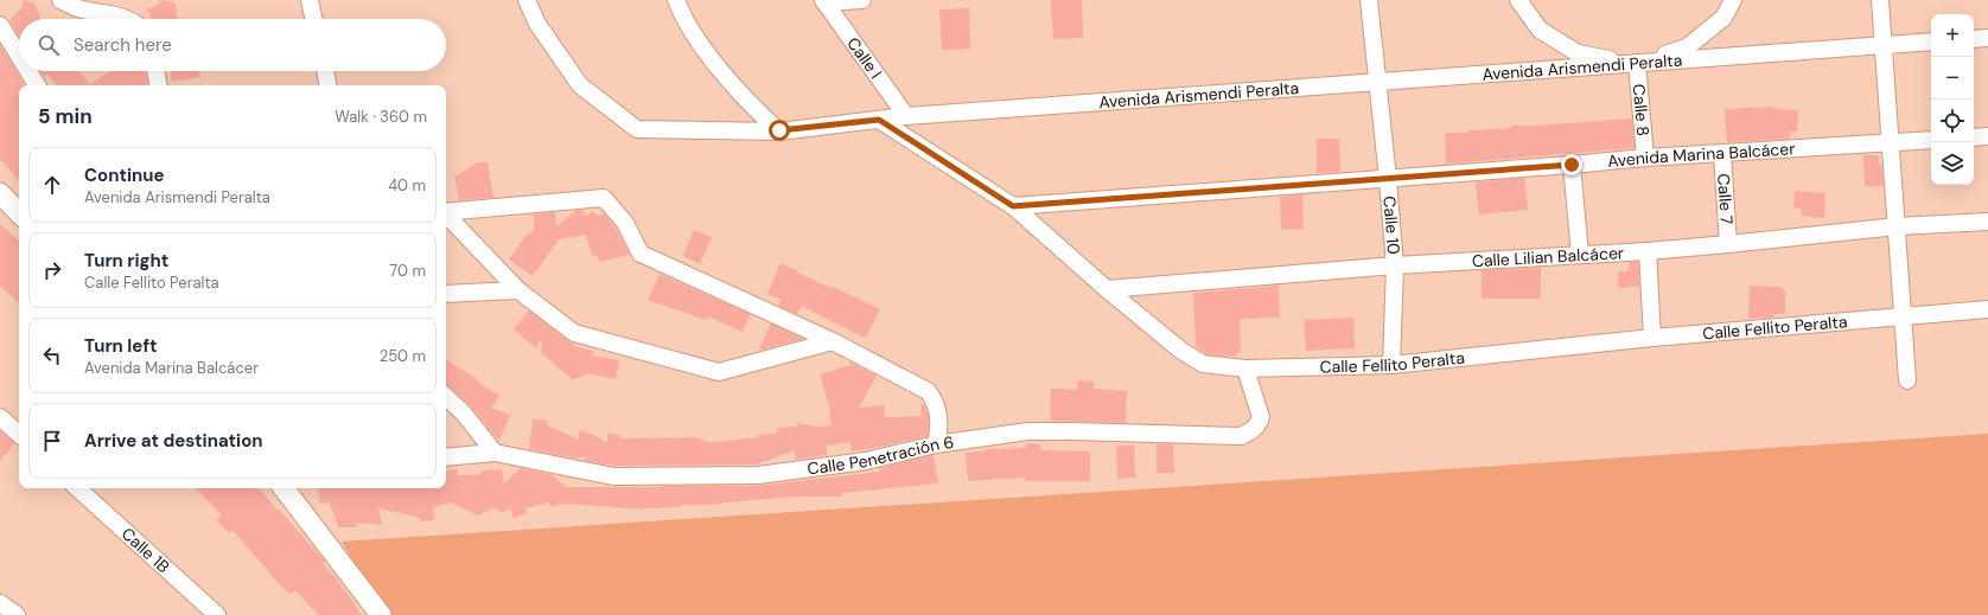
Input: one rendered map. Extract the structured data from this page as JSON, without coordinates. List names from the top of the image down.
{
  "streets": {
    "street": [
      "Calle I",
      "Avenida Arismendi Peralta",
      "Calle 8",
      "Avenida Marina Balcácer",
      "Calle 7",
      "Calle 10",
      "Calle Lilian Balcácer",
      "Calle Fellito Peralta",
      "Calle Penetración 6",
      "Calle 1B"
    ]
  },
  "crossings": [
    ["Calle I", "Avenida Arismendi Peralta"],
    ["Avenida Arismendi Peralta", "Calle 8"],
    ["Avenida Arismendi Peralta", "Calle 10"],
    ["Avenida Arismendi Peralta", "Calle Fellito Peralta"],
    ["Calle 8", "Avenida Marina Balcácer"],
    ["Avenida Marina Balcácer", "Calle 7"],
    ["Avenida Marina Balcácer", "Calle 10"],
    ["Avenida Marina Balcácer", "Calle Fellito Peralta"],
    ["Calle 7", "Calle Lilian Balcácer"],
    ["Calle 10", "Calle Lilian Balcácer"],
    ["Calle 10", "Calle Fellito Peralta"],
    ["Calle Lilian Balcácer", "Calle Fellito Peralta"],
    ["Calle Fellito Peralta", "Calle Penetración 6"]
  ],
  "page": {
    "map_buttons": ["+", "−"],
    "search": "Search here",
    "heading": ["5 min", "Walk · 360 m"],
    "list": [
      ["Continue", "Avenida Arismendi Peralta", "40 m"],
      ["Turn right", "Calle Fellito Peralta", "70 m"],
      ["Turn left", "Avenida Marina Balcácer", "250 m"],
      "Arrive at destination"
    ]
  }
}
